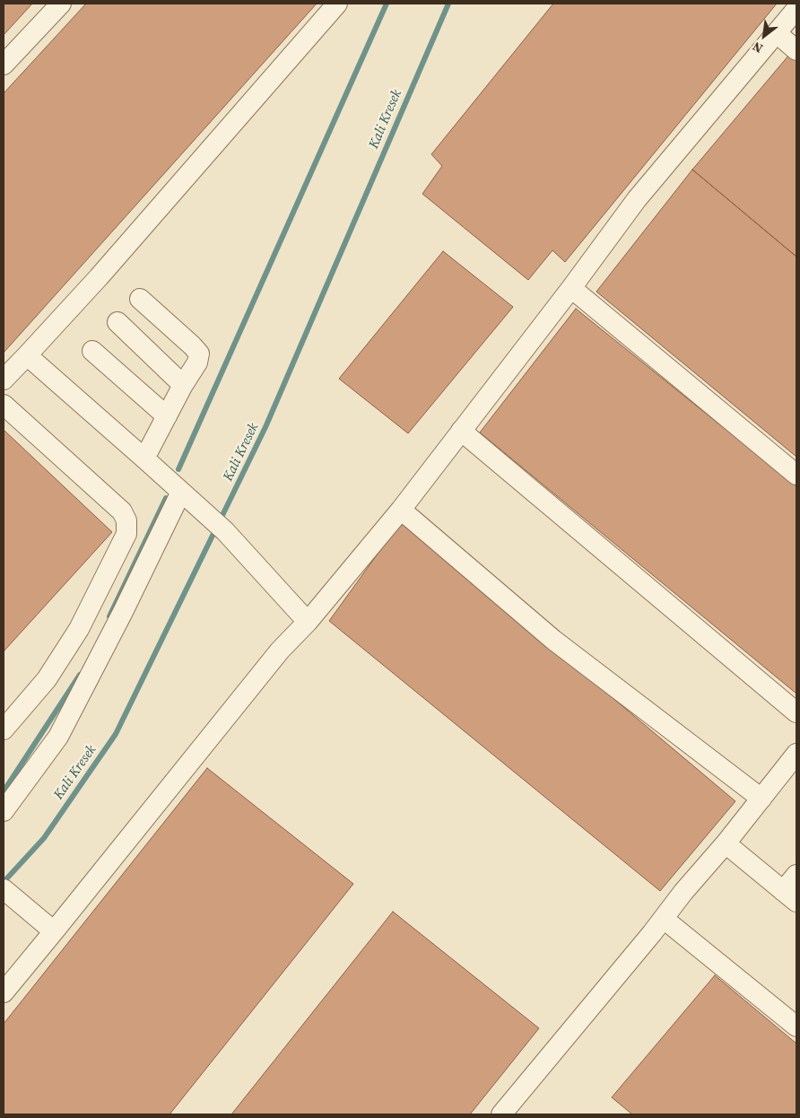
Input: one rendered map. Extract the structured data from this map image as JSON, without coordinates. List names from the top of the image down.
{
  "water": ["Kali Kresek"],
  "north": "bottom left"
}
